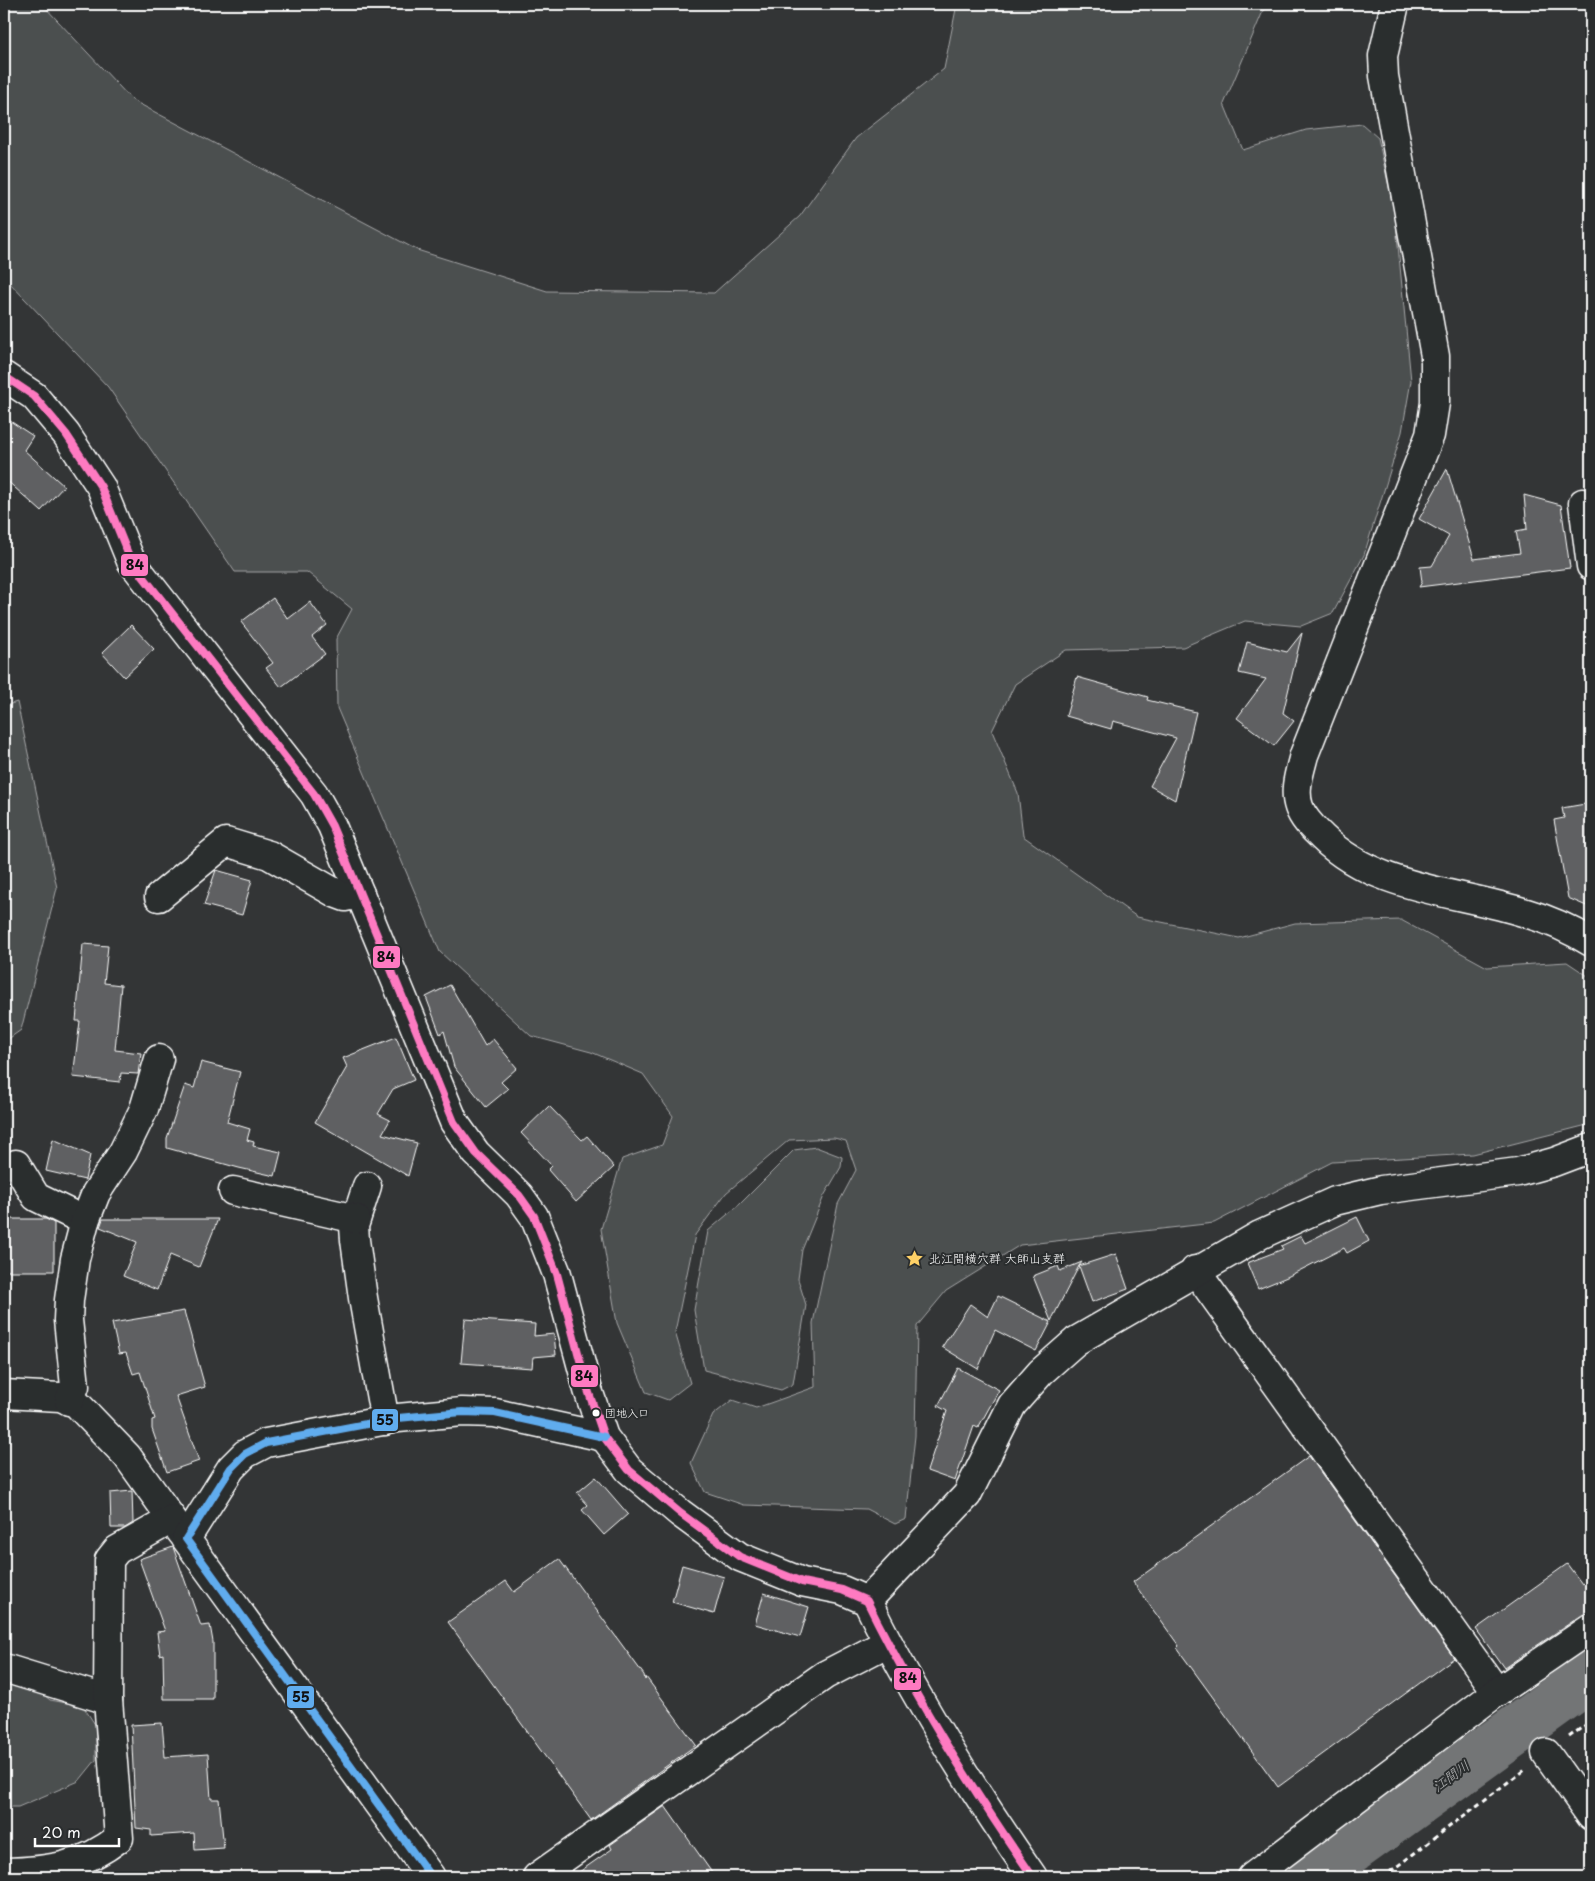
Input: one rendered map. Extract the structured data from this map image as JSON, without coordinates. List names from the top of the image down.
{
  "water": ["江間川"],
  "places": {
    "place": ["北江間横穴群 大師山支群"],
    "other": ["団地入口"]
  },
  "lines": ["transit line 84", "transit line 55"],
  "scale_bar": "20 m"
}
